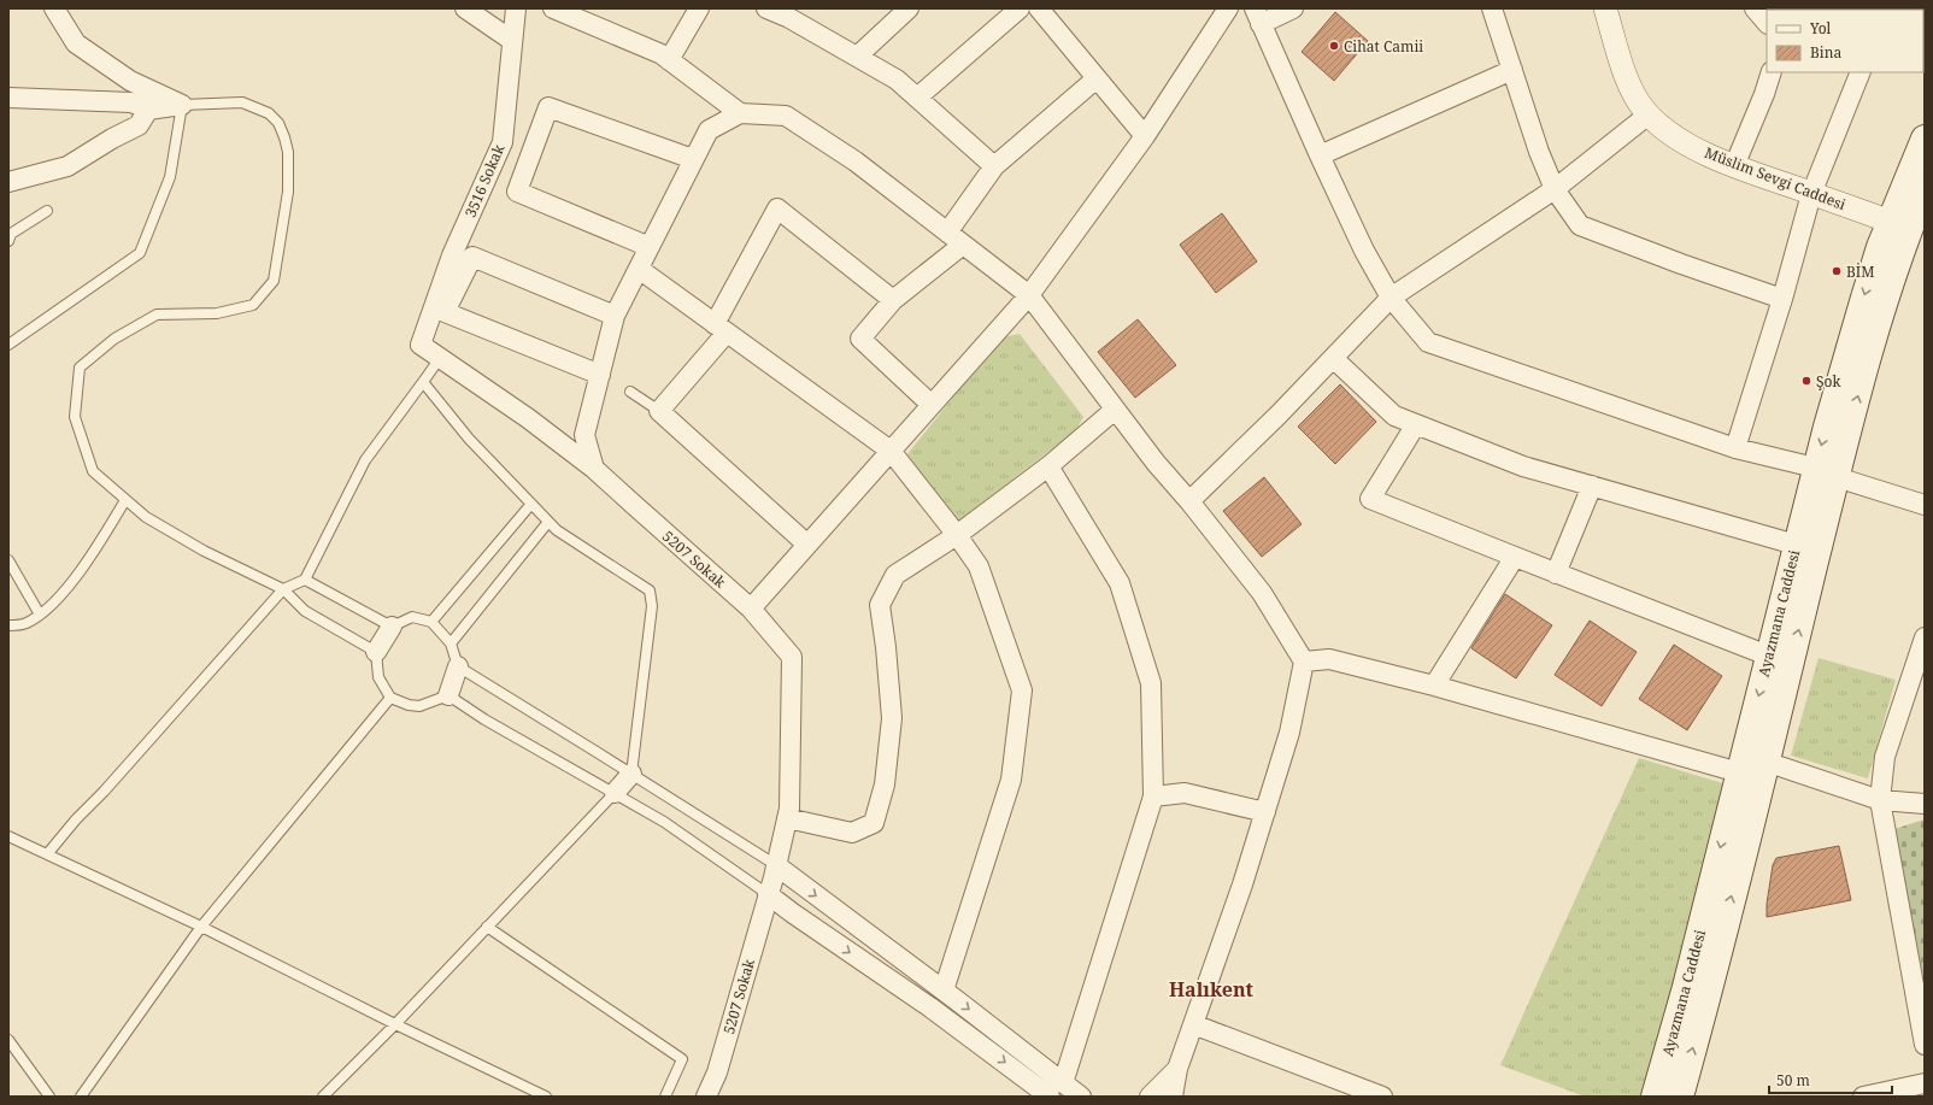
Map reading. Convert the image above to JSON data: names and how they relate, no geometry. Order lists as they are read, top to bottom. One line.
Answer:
{"streets":{"main road":["Ayazmana Caddesi"],"street":["Müslim Sevgi Caddesi","3516 Sokak","5207 Sokak"]},"crossings":[["Müslim Sevgi Caddesi","Ayazmana Caddesi"],["3516 Sokak","5207 Sokak"]],"districts":["Halıkent"],"places":["Cihat Camii","BİM","Şok"],"legend":["Yol","Bina"],"scale_bar":"50 m"}
